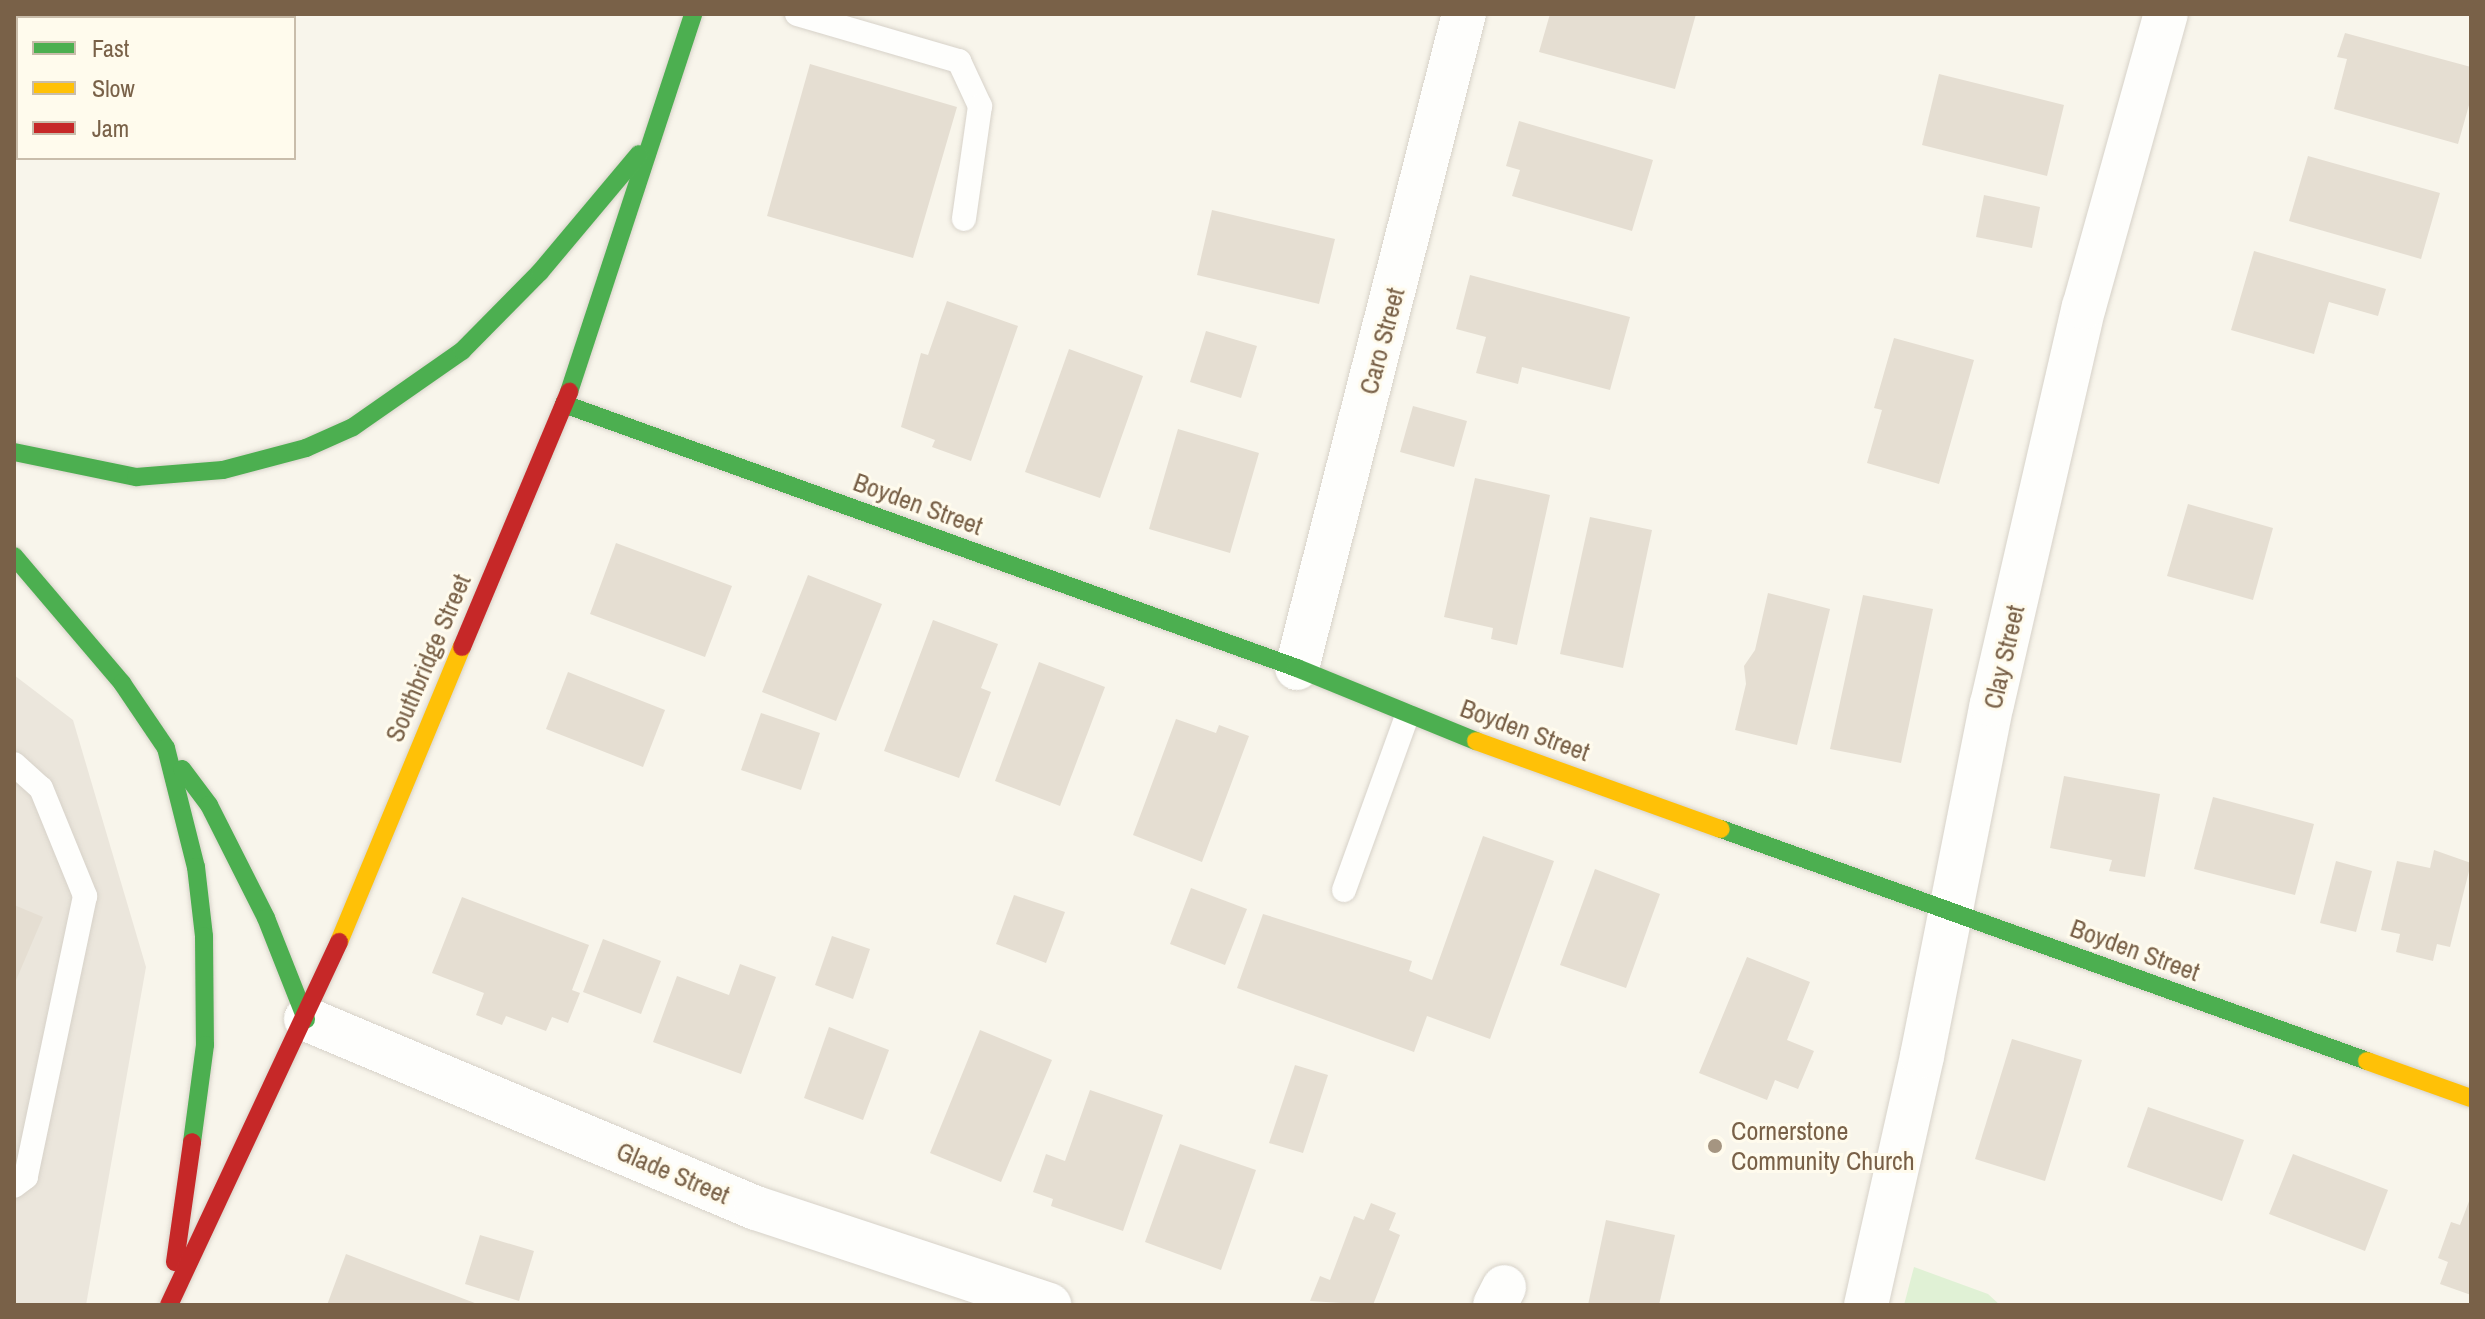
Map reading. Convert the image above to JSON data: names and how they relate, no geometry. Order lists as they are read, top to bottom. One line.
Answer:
{"streets":{"main road":["Boyden Street","Southbridge Street"],"street":["Caro Street","Clay Street","Glade Street"]},"crossings":[["Caro Street","Boyden Street"],["Boyden Street","Clay Street"],["Boyden Street","Southbridge Street"],["Southbridge Street","Glade Street"]],"places":["Cornerstone Community Church"],"legend":["Fast","Slow","Jam"]}
